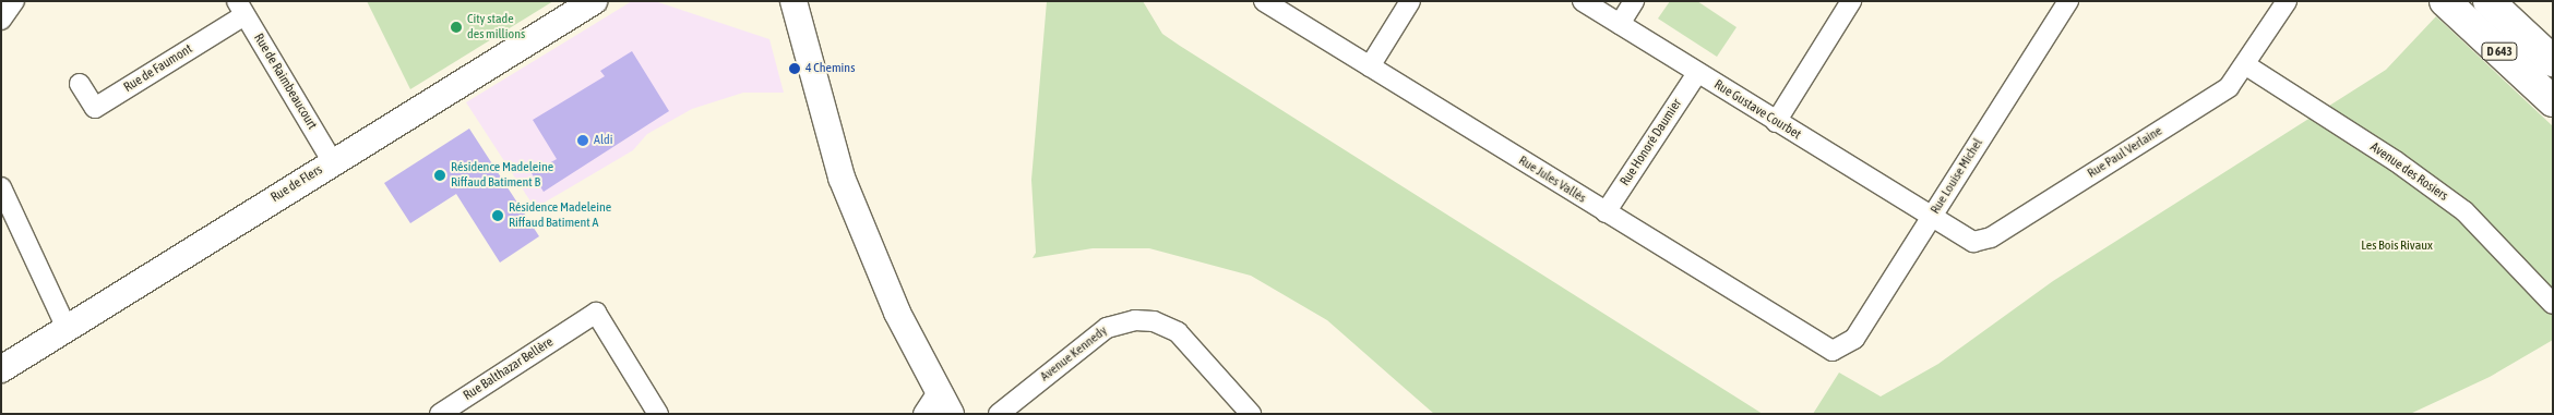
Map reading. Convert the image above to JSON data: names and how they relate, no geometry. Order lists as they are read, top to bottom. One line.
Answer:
{"streets":{"highway":["D 643"],"main road":["Rue de Flers"],"street":["Rue de Faumont","Rue de Raimbeaucourt","Rue Gustave Courbet","Rue Honoré Daumier","Rue Paul Verlaine","Avenue des Rosiers","Rue Louise Michel","Rue Jules Vallès","Avenue Kennedy","Rue Balthazar Bellère"]},"crossings":[["Rue de Faumont","Rue de Raimbeaucourt"],["Rue de Raimbeaucourt","Rue de Flers"],["Rue Gustave Courbet","Rue Honoré Daumier"],["Rue Gustave Courbet","Rue Paul Verlaine"],["Rue Gustave Courbet","Rue Louise Michel"],["Rue Honoré Daumier","Rue Jules Vallès"],["Rue Paul Verlaine","Avenue des Rosiers"],["Rue Paul Verlaine","Rue Louise Michel"],["Rue Louise Michel","Rue Jules Vallès"]],"parks":["Les Bois Rivaux"],"places":["City stade des millions","4 Chemins","Aldi","Résidence Madeleine Riffaud Batiment B","Résidence Madeleine Riffaud Batiment A"]}
